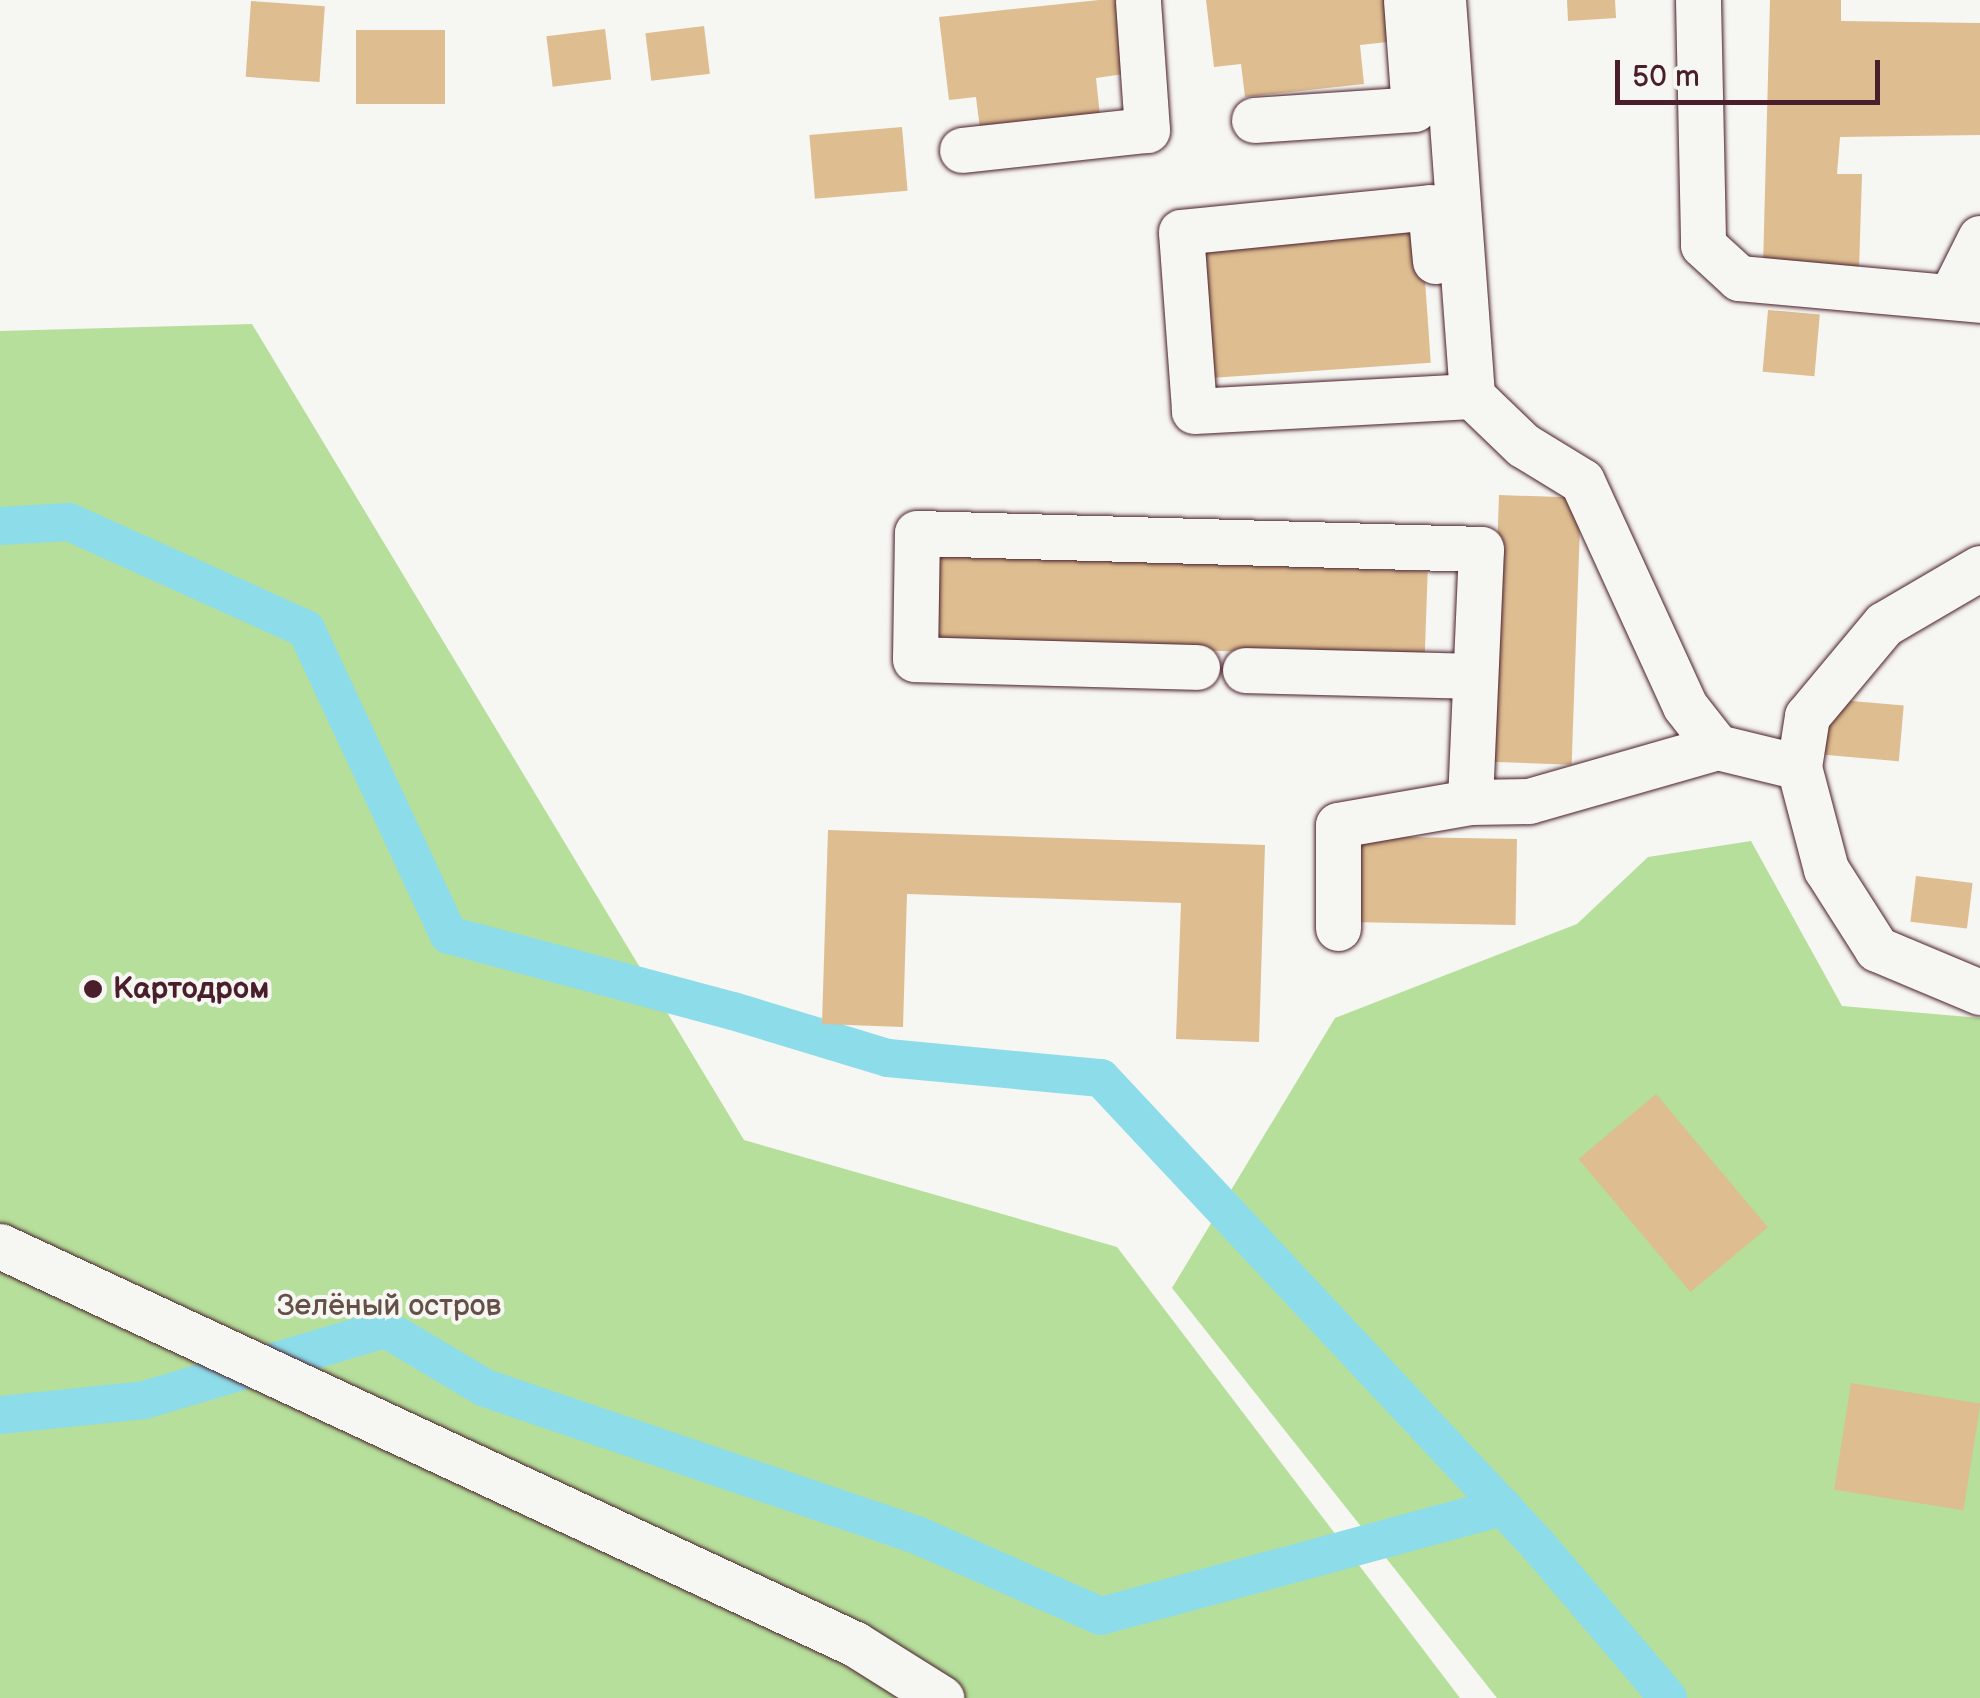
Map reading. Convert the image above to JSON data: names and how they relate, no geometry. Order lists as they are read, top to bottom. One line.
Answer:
{"parks":["Зелёный остров"],"places":["Картодром"],"scale_bar":"50 m"}
